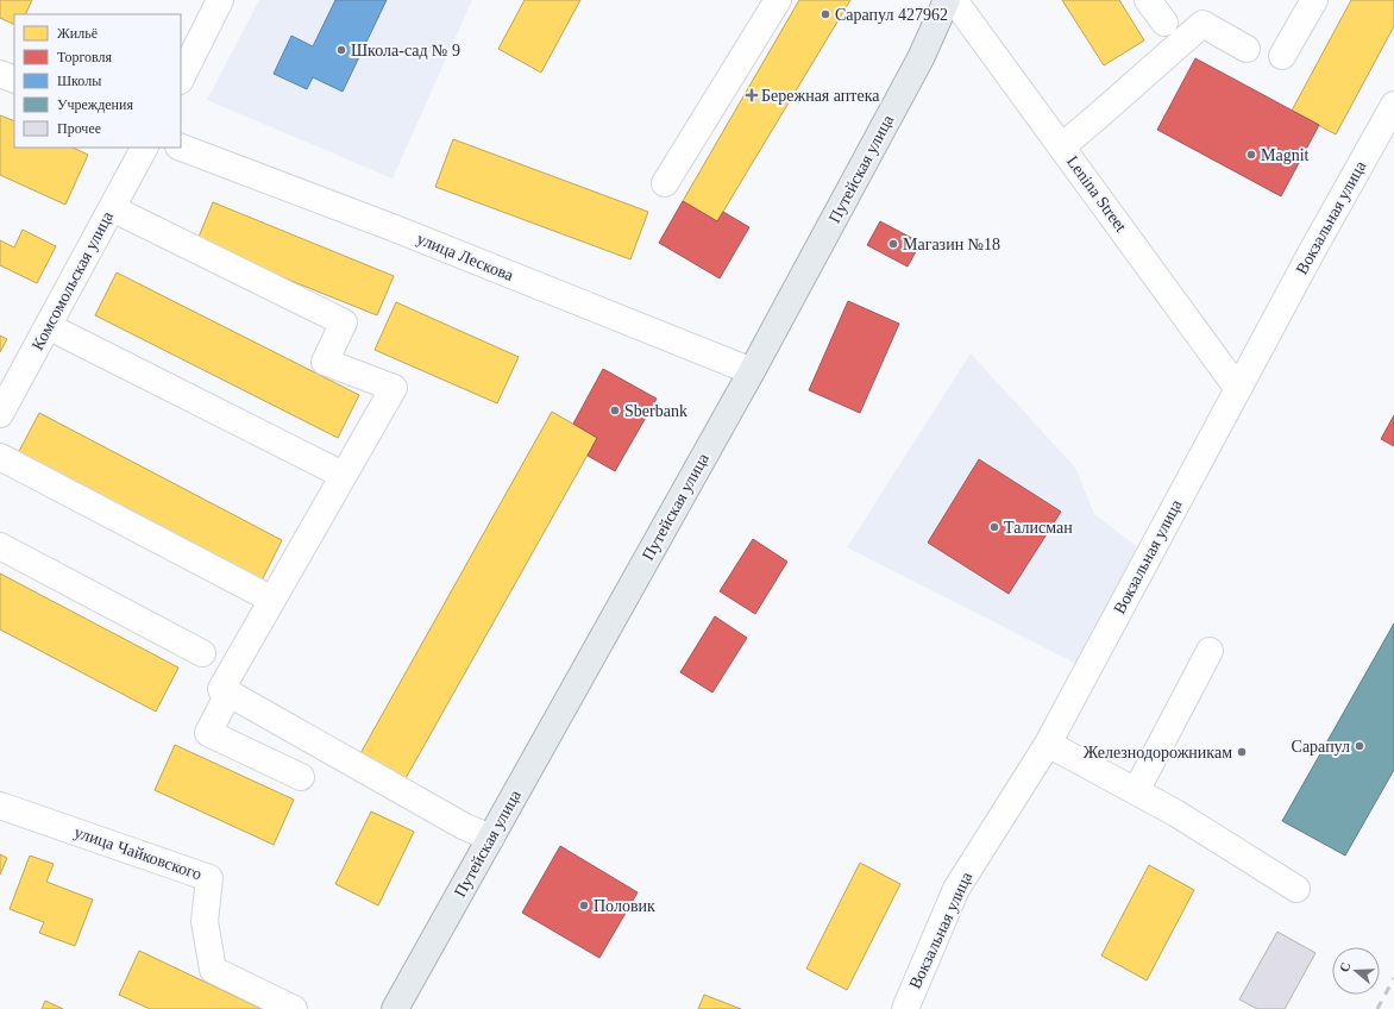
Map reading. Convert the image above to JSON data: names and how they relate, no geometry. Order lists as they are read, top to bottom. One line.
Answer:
{"streets":{"main road":["Путейская улица"],"street":["Lenina Street","Вокзальная улица","улица Лескова","Комсомольская улица","улица Чайковского"]},"crossings":[["Путейская улица","улица Лескова"],["Lenina Street","Вокзальная улица"]],"places":{"other":["Сарапул 427962","Школа-сад № 9","Magnit","Магазин №18","Sberbank","Талисман","Сарапул","Железнодорожникам","Половик"],"health":["Бережная аптека"]},"legend":["Жильё","Торговля","Школы","Учреждения","Прочее"],"north":"left"}
